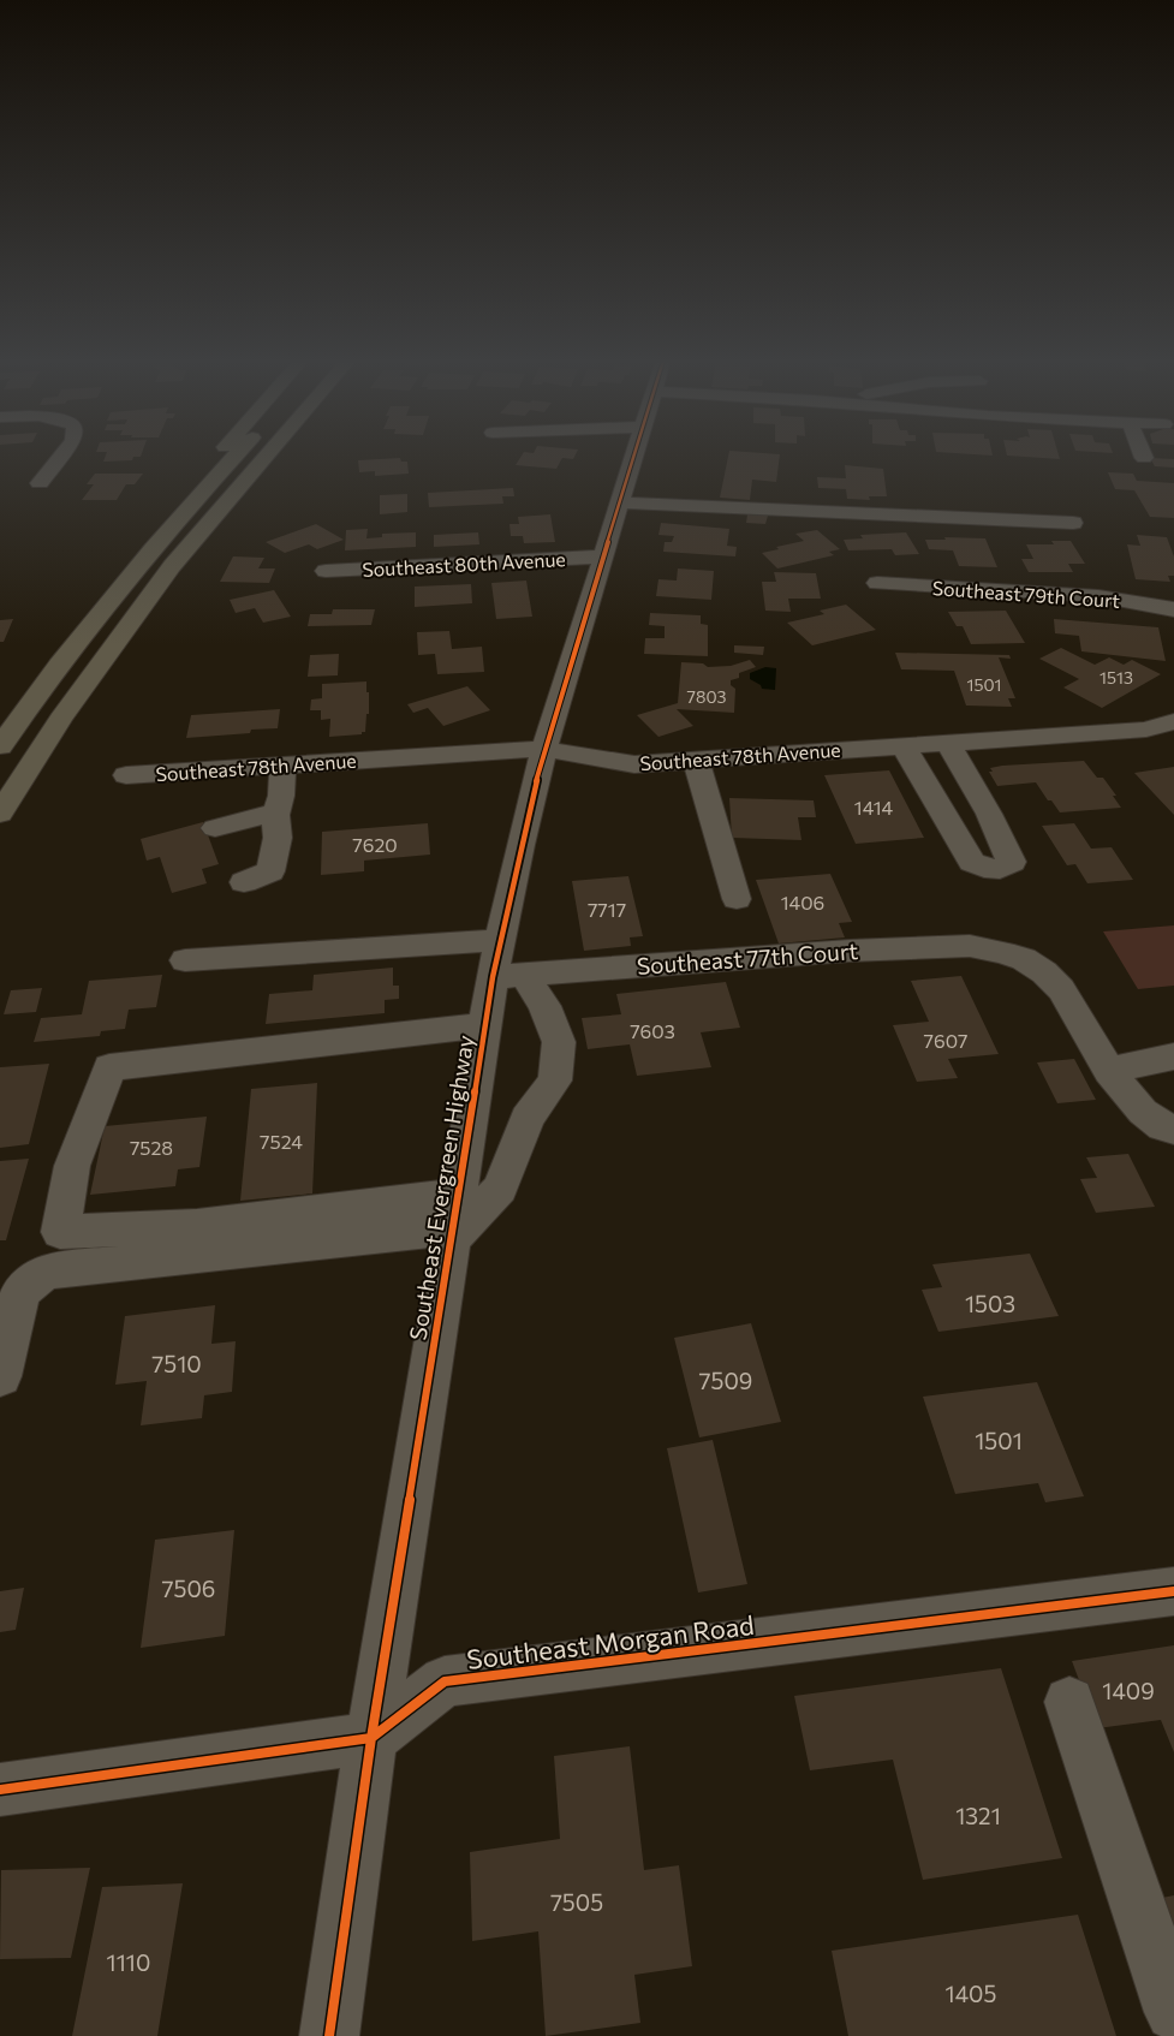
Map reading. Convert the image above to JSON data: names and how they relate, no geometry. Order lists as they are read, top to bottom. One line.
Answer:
{"streets":{"street":["Southeast 80th Avenue","Southeast 79th Court","Southeast 78th Avenue","Southeast 77th Court","Southeast Evergreen Highway","Southeast Morgan Road"]},"crossings":[["Southeast 80th Avenue","Southeast Evergreen Highway"],["Southeast 78th Avenue","Southeast Evergreen Highway"],["Southeast 77th Court","Southeast Evergreen Highway"],["Southeast Evergreen Highway","Southeast Morgan Road"]],"house_numbers":["1513","1501","7803","1414","7620","1406","7717","7603","7607","7524","7528","1503","7510","7509","1501","7506","1409","1321","7505","1110","1405"]}
